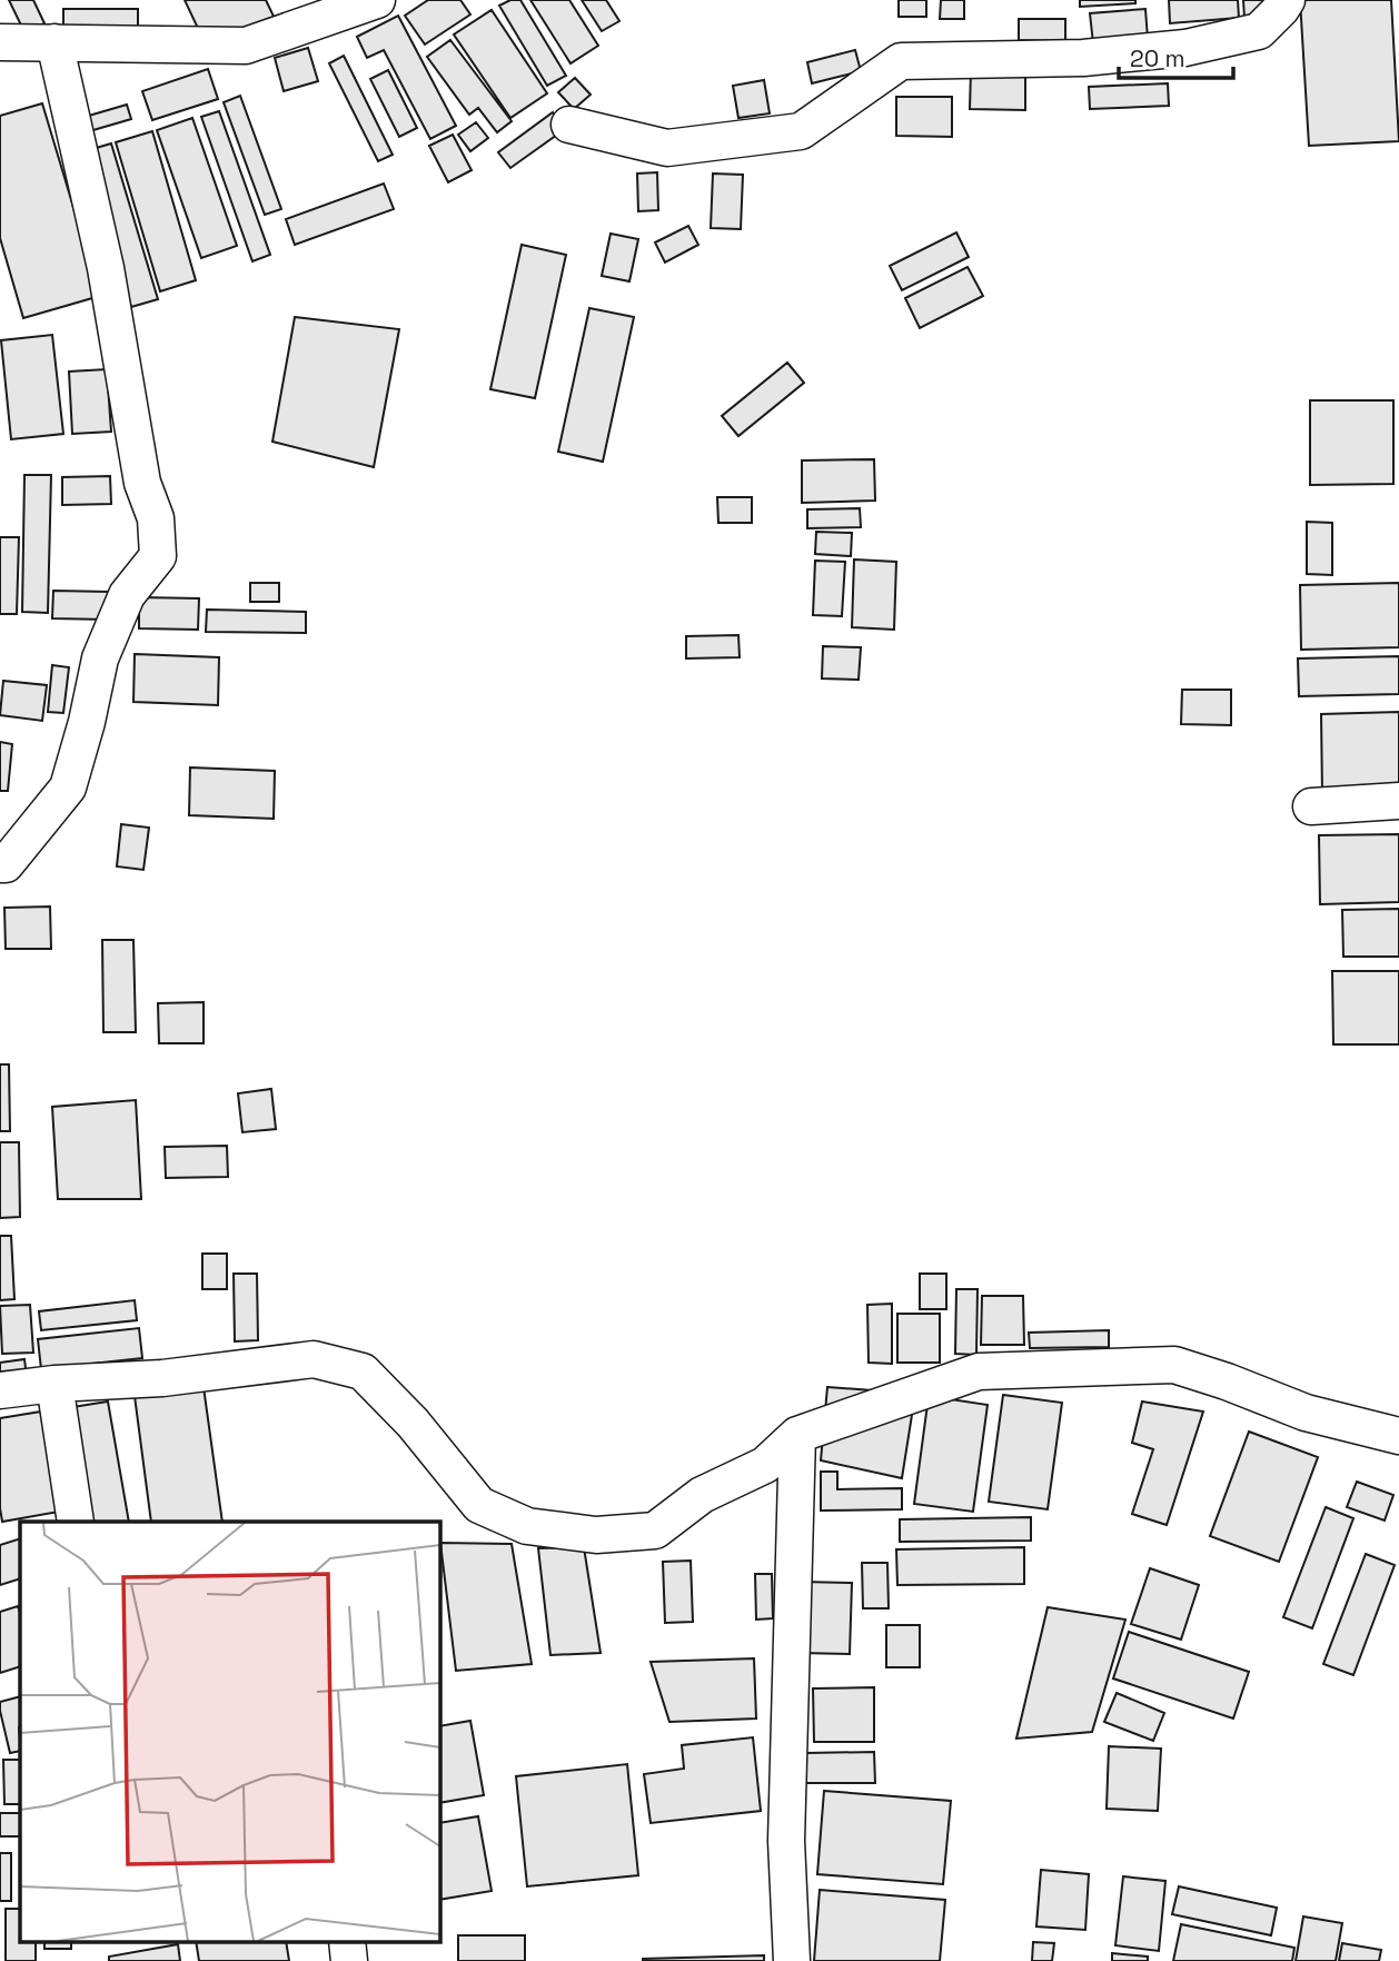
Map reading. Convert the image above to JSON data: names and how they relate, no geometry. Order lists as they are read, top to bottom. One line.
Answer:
{"scale_bar":"20 m"}
